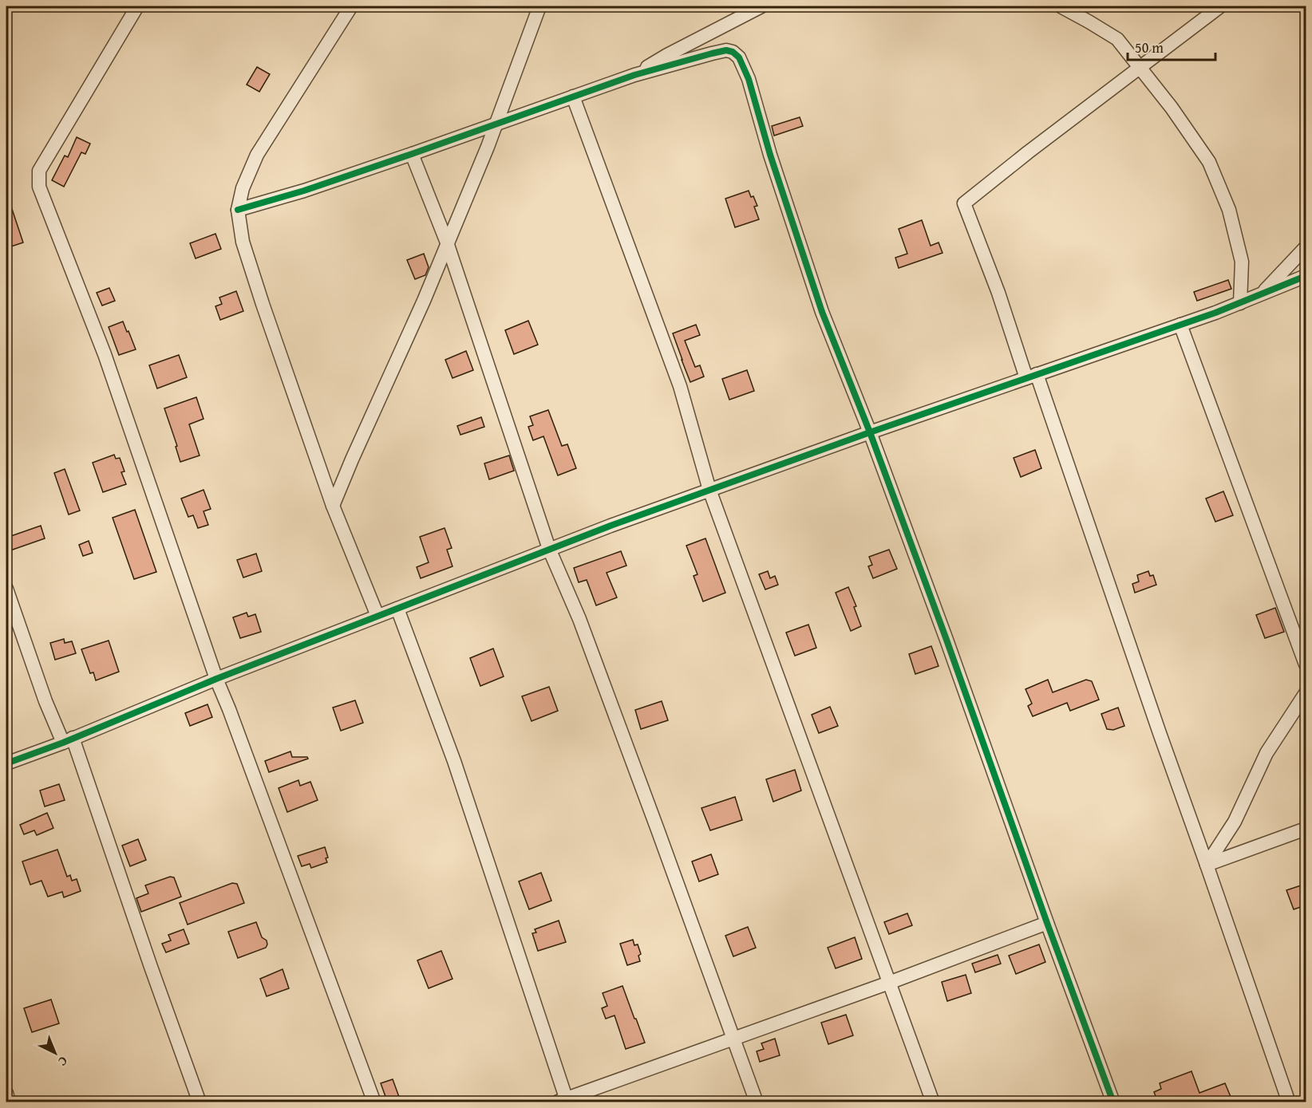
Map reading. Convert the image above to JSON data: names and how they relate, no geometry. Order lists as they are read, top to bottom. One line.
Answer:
{"scale_bar":"50 m","north":"bottom right"}
